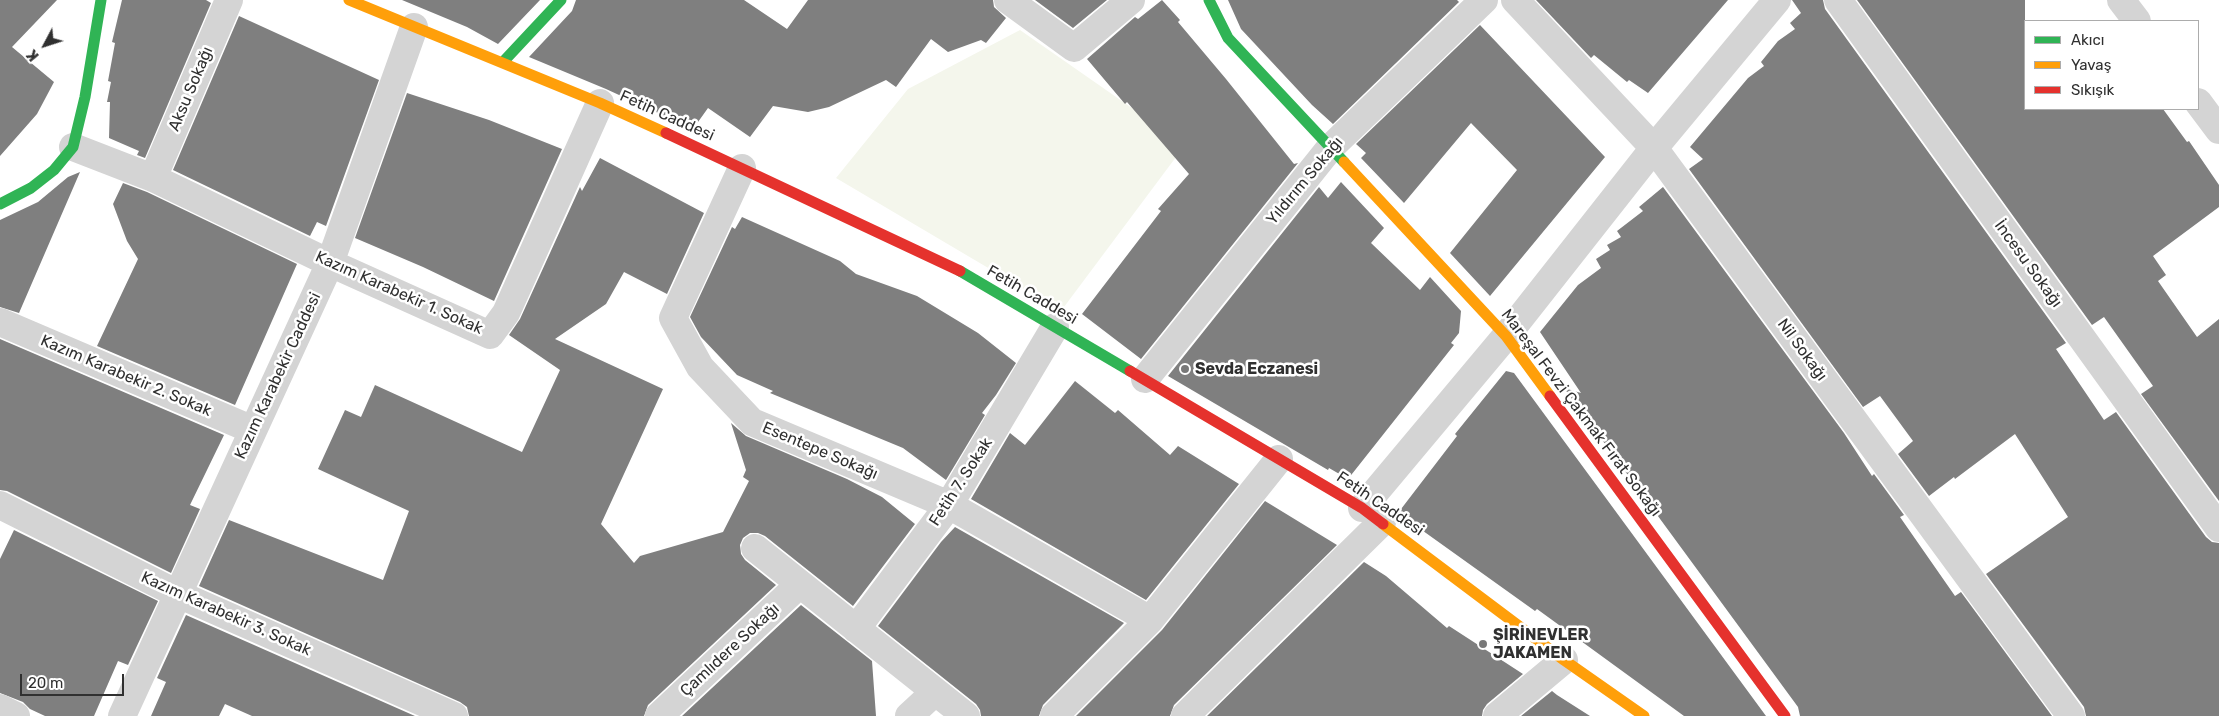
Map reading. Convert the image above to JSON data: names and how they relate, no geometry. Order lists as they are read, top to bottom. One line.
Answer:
{"streets":{"street":["Aksu Sokağı","Fetih Caddesi","Yıldırım Sokağı","İncesu Sokağı","Kazım Karabekir 1. Sokak","Nil Sokağı","Kazım Karabekir 2. Sokak","Kazım Karabekir Caddesi","Mareşal Fevzi Çakmak Fırat Sokağı","Esentepe Sokağı","Fetih 7. Sokak","Kazım Karabekir 3. Sokak","Çamlıdere Sokağı"]},"crossings":[["Aksu Sokağı","Kazım Karabekir 1. Sokak"],["Fetih Caddesi","Yıldırım Sokağı"],["Fetih Caddesi","Kazım Karabekir 1. Sokak"],["Fetih Caddesi","Kazım Karabekir Caddesi"],["Fetih Caddesi","Esentepe Sokağı"],["Fetih Caddesi","Fetih 7. Sokak"],["Yıldırım Sokağı","Mareşal Fevzi Çakmak Fırat Sokağı"],["Kazım Karabekir 1. Sokak","Kazım Karabekir Caddesi"],["Kazım Karabekir 2. Sokak","Kazım Karabekir Caddesi"],["Kazım Karabekir Caddesi","Kazım Karabekir 3. Sokak"],["Esentepe Sokağı","Fetih 7. Sokak"]],"places":["Sevda Eczanesi","ŞİRİNEVLER JAKAMEN"],"legend":["Akıcı","Yavaş","Sıkışık"],"scale_bar":"20 m","north":"bottom left"}
